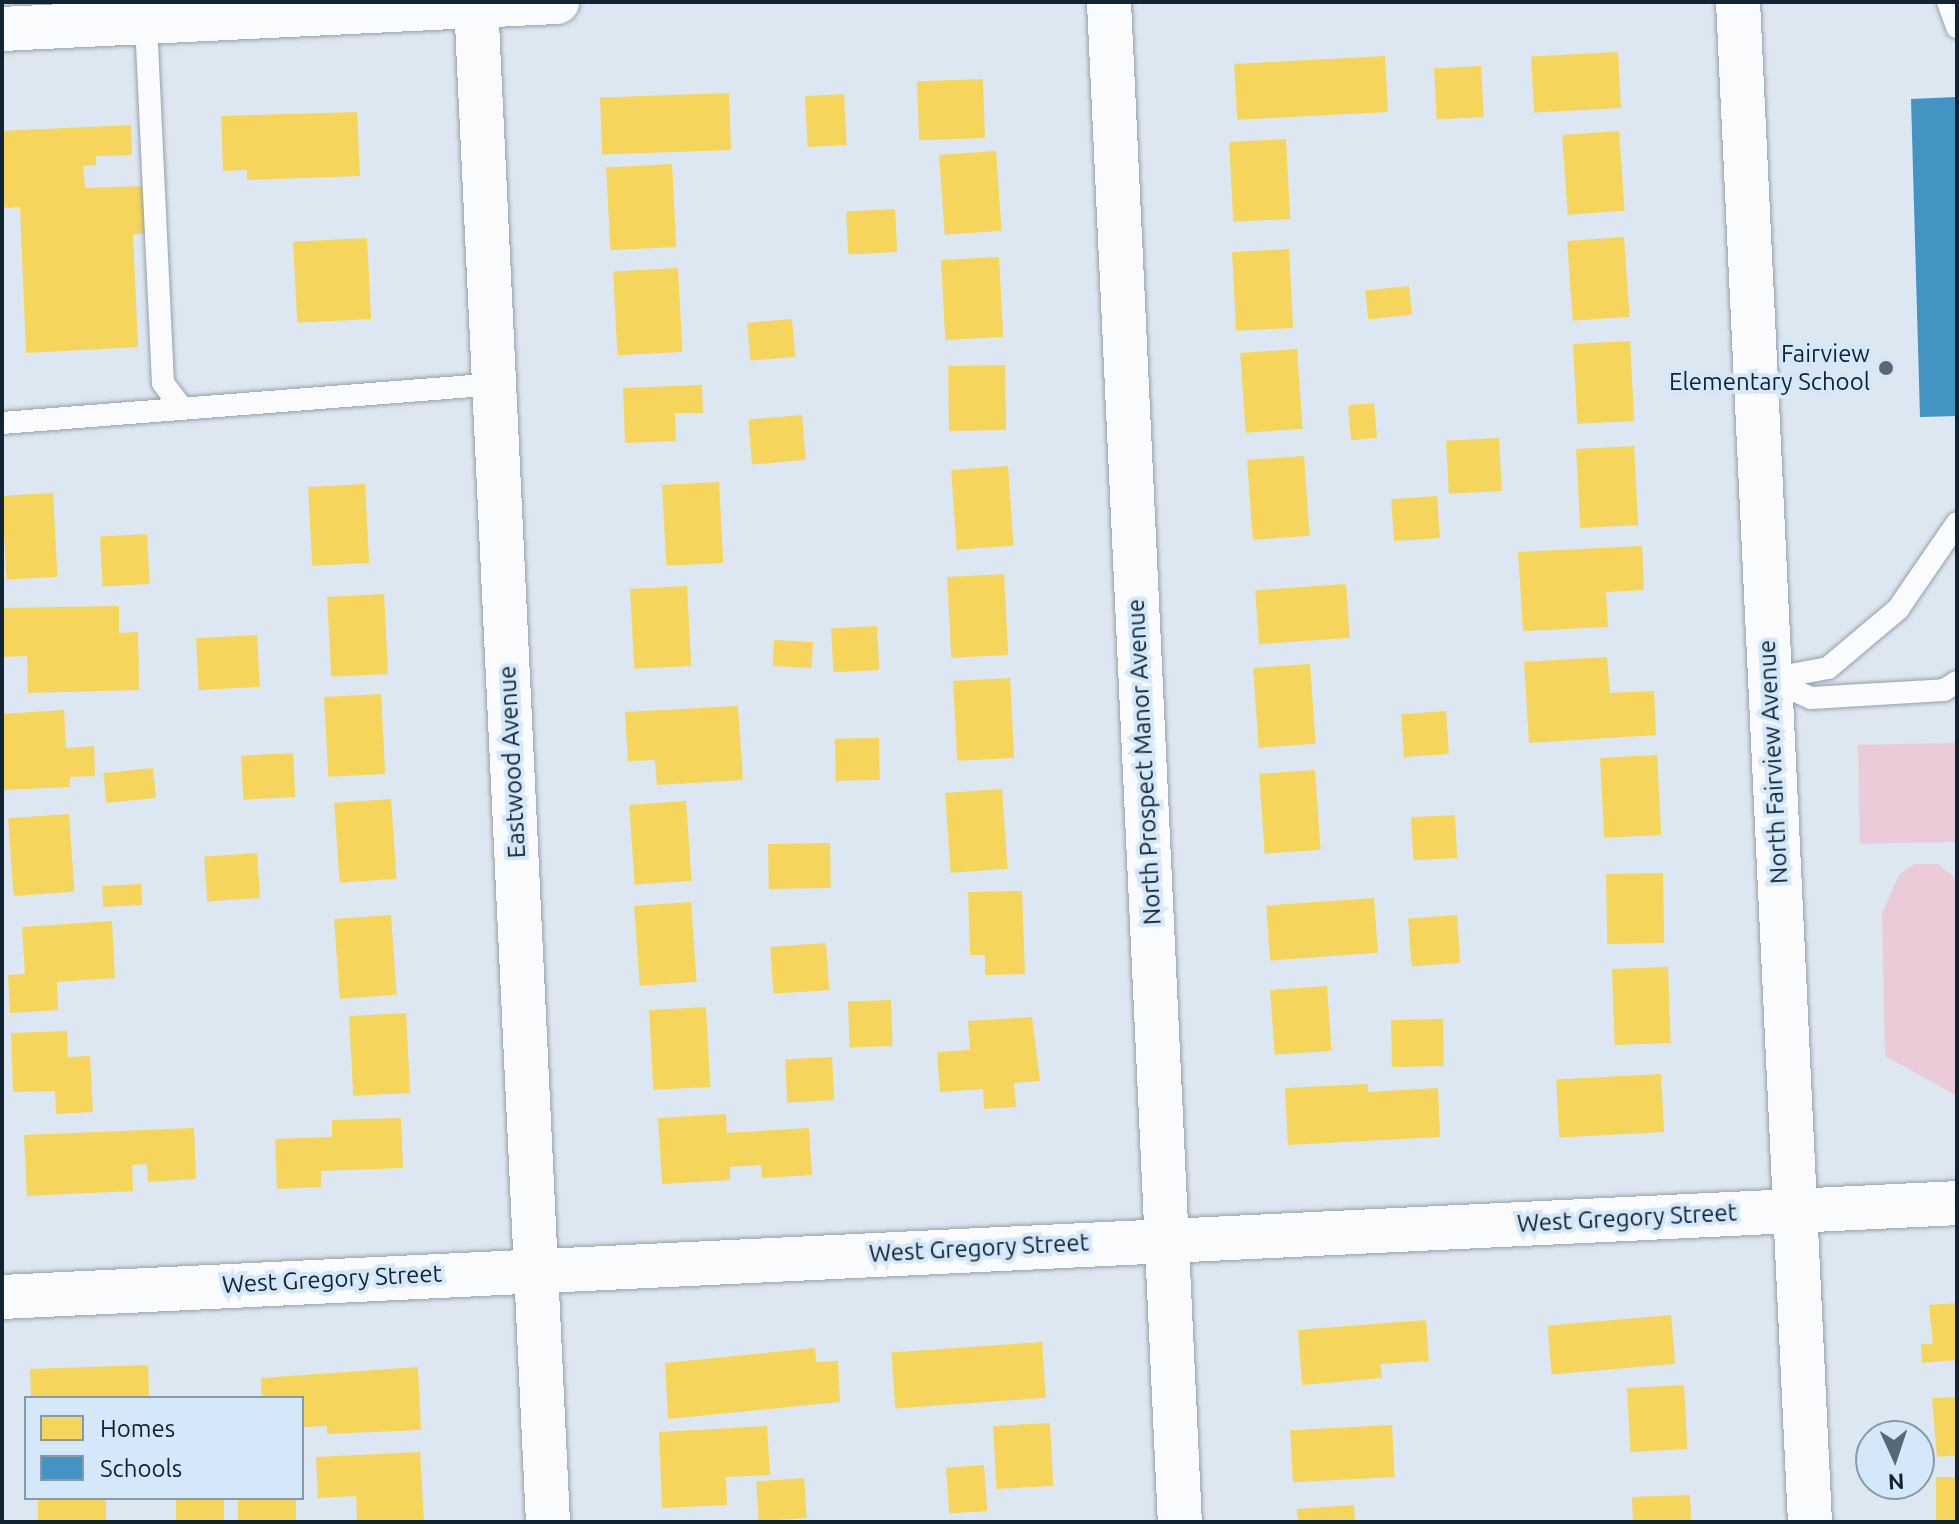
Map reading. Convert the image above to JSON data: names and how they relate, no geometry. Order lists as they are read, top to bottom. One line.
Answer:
{"streets":{"street":["Eastwood Avenue","North Prospect Manor Avenue","North Fairview Avenue","West Gregory Street"]},"crossings":[["Eastwood Avenue","West Gregory Street"],["North Prospect Manor Avenue","West Gregory Street"],["North Fairview Avenue","West Gregory Street"]],"places":["Fairview Elementary School"],"legend":["Homes","Schools"],"north":"bottom"}
